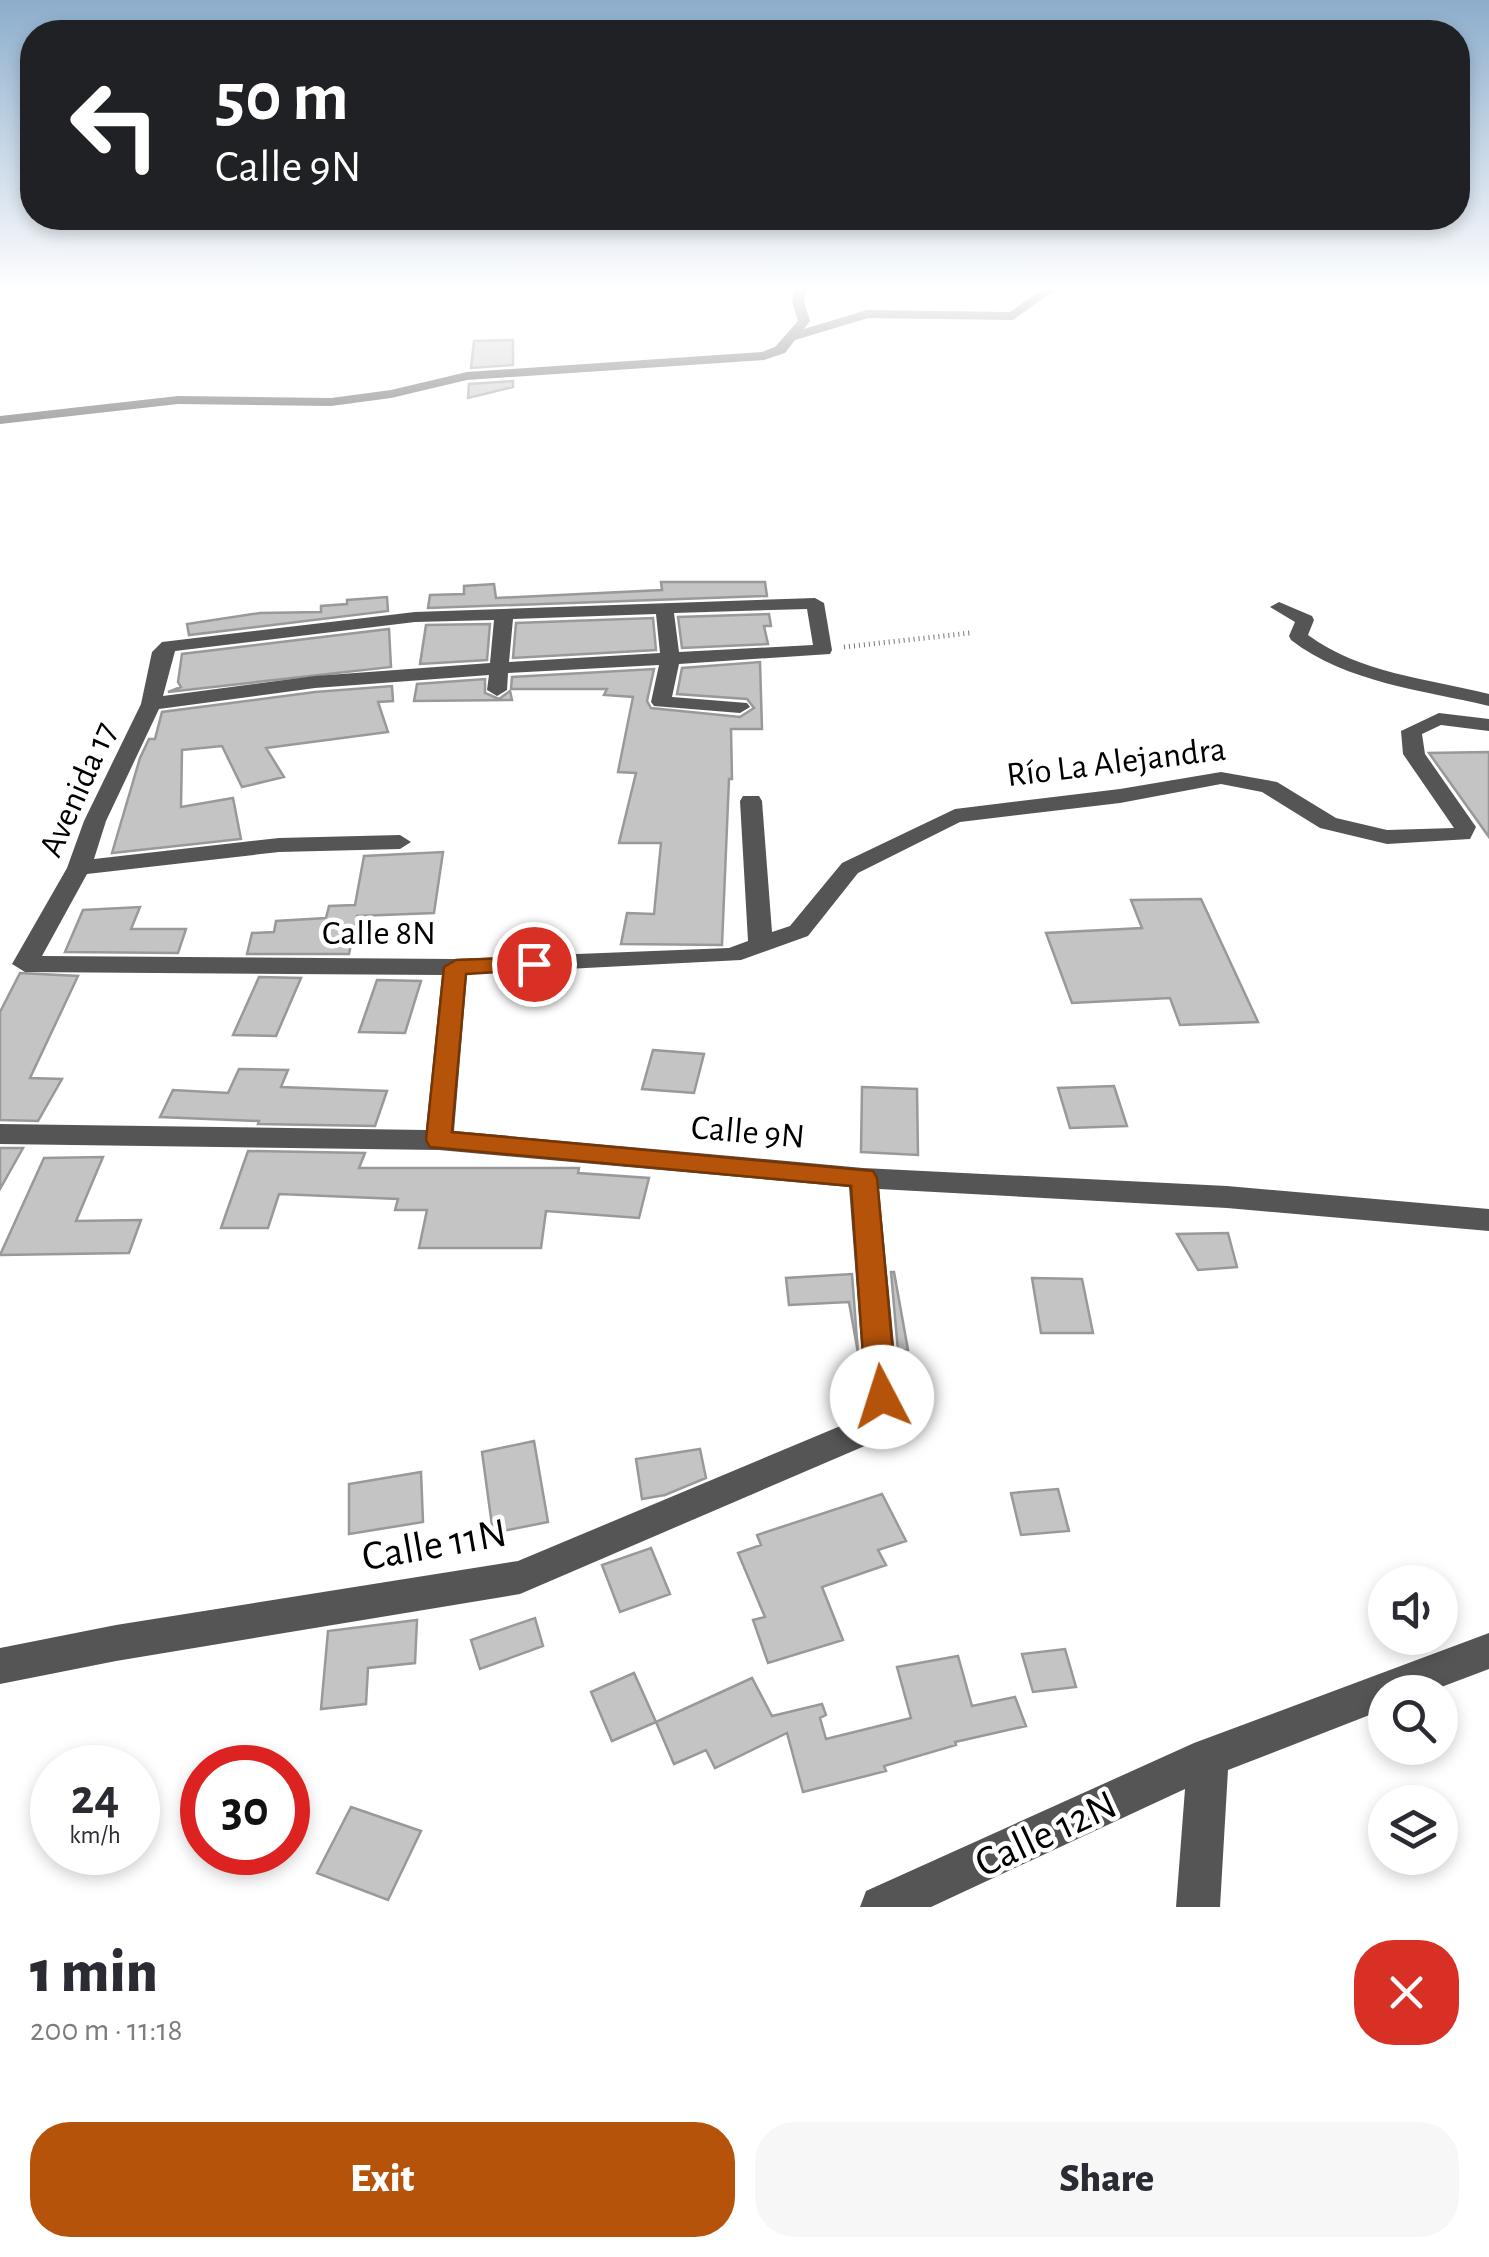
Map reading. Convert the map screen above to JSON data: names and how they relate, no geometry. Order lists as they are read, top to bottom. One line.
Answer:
{"streets":{"street":["Río La Alejandra","Avenida 17","Calle 8N","Calle 9N","Calle 11N","Calle 12N"]},"crossings":[["Río La Alejandra","Calle 8N"],["Avenida 17","Calle 8N"],["Calle 9N","Calle 11N"]],"page":{"turn":["50 m","Calle 9N"],"speed":"24 km/h","limit":"30","heading":["1 min","200 m · 11:18"],"buttons":["Exit","Share"]}}
